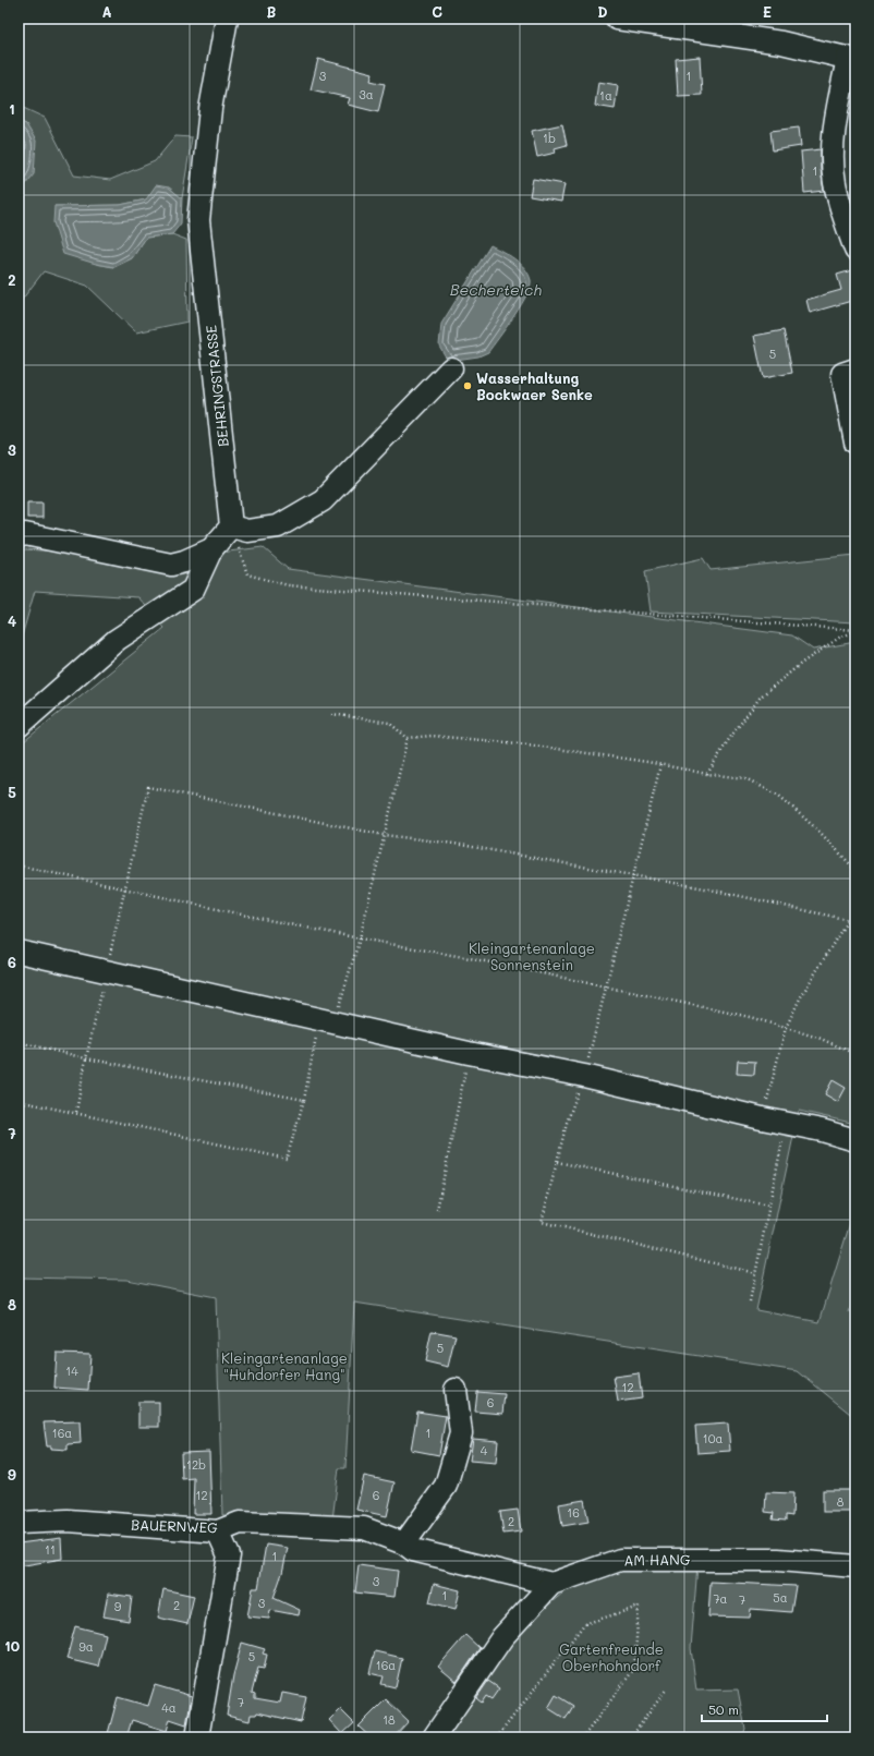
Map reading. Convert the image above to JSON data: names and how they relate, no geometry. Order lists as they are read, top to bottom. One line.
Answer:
{"streets":{"street":["BEHRINGSTRASSE","BAUERNWEG","AM HANG"]},"crossings":[["BAUERNWEG","AM HANG"]],"water":["Becherteich"],"parks":["Kleingartenanlage Sonnenstein","Kleingartenanlage \"Huhdorfer Hang\"","Gartenfreunde Oberhohndorf"],"places":["Wasserhaltung Bockwaer Senke"],"house_numbers":["3","1","3a","1a","1b","1","5","5","14","12","6","16a","1","10a","4","12b","12","6","8","16","2","11","1","3","1","5a","7a","7","3","2","9","9a","5","16a","7","4a","18"],"scale_bar":"50 m","grid":{"columns":["A","B","C","D","E"],"rows":["1","2","3","4","5","6","7","8","9","10"]}}
